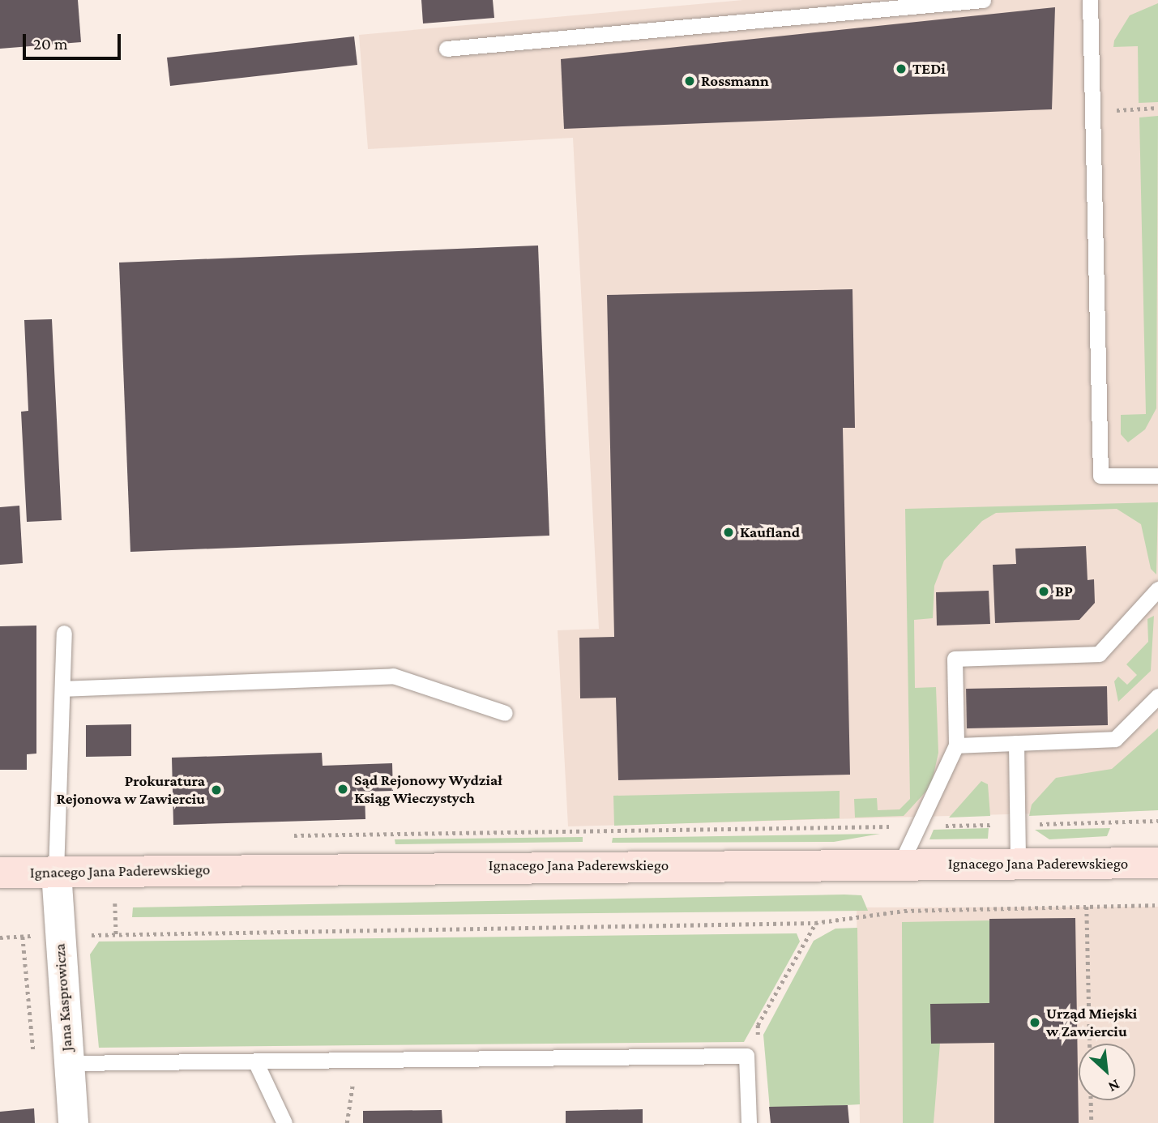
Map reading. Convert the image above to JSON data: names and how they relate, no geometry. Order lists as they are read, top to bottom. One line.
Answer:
{"streets":{"main road":["Ignacego Jana Paderewskiego"],"street":["Jana Kasprowicza"]},"crossings":[["Ignacego Jana Paderewskiego","Jana Kasprowicza"]],"places":["TEDi","Rossmann","Kaufland","BP","Sąd Rejonowy Wydział Ksiąg Wieczystych","Prokuratura Rejonowa w Zawierciu","Urząd Miejski w Zawierciu"],"scale_bar":"20 m","north":"bottom right"}
